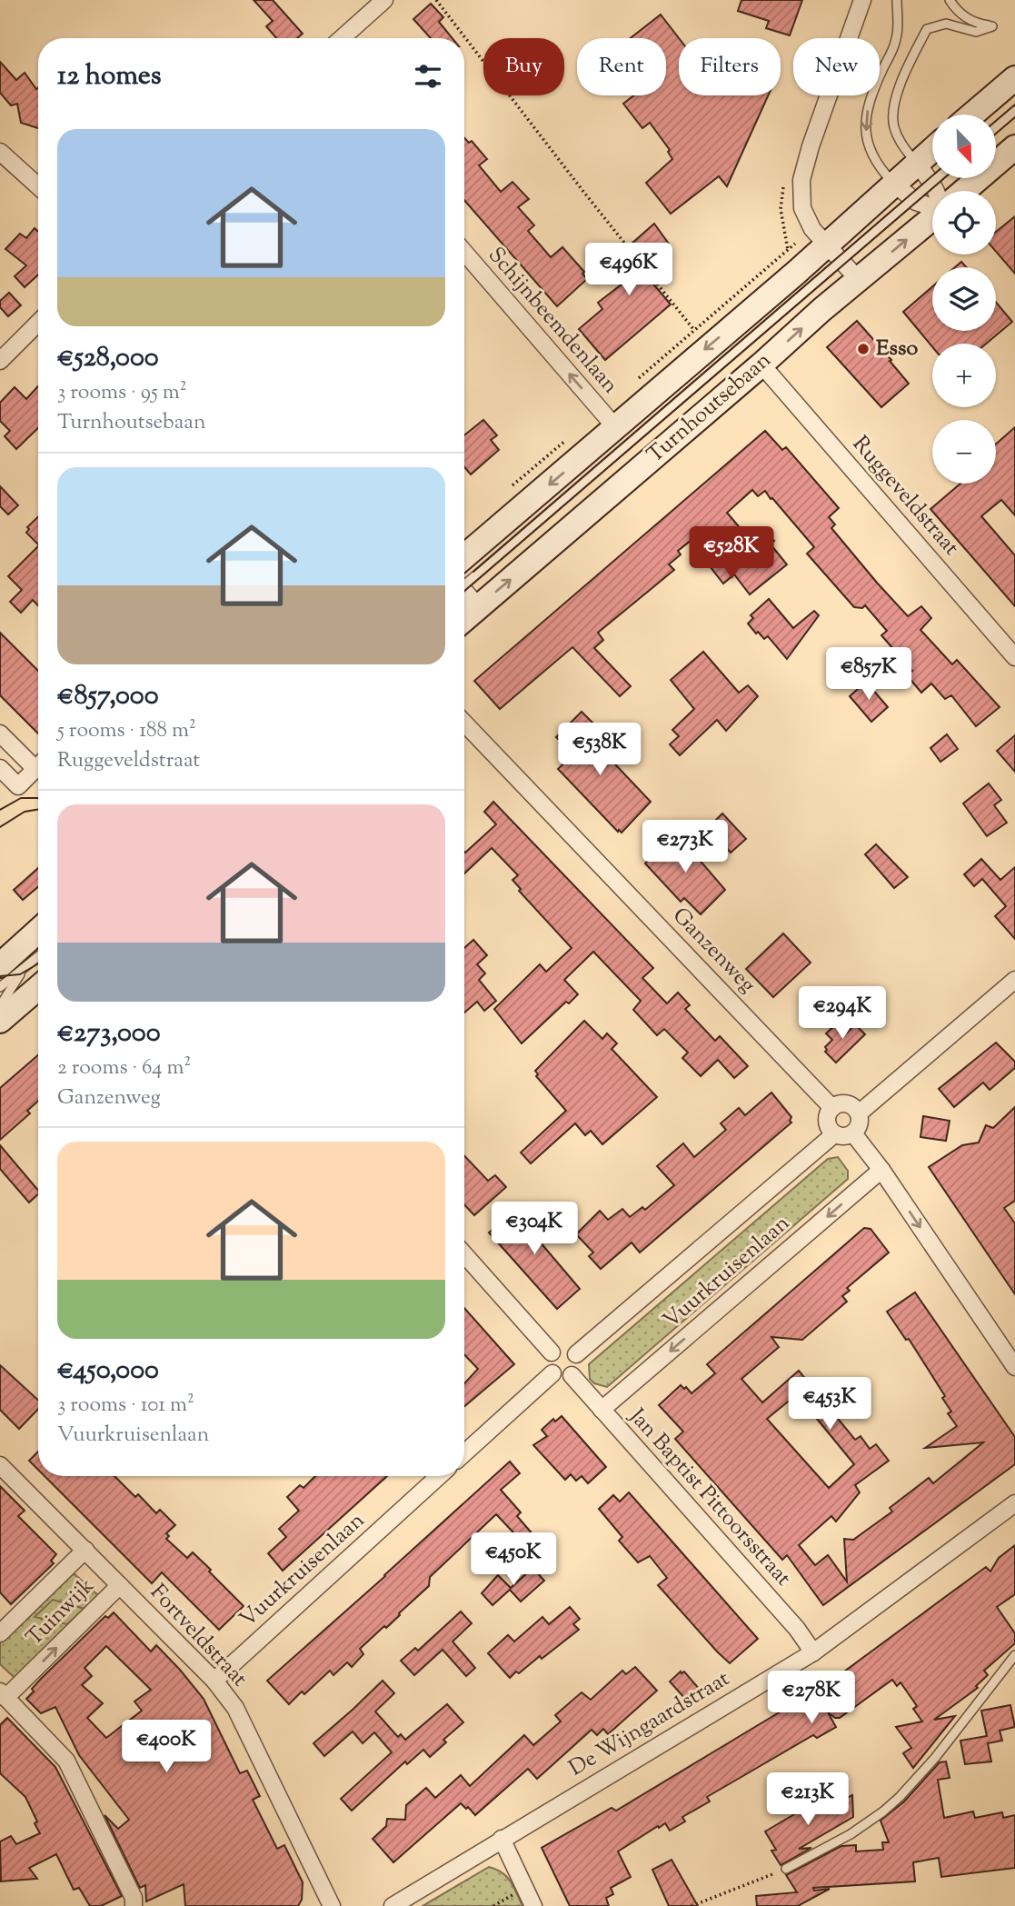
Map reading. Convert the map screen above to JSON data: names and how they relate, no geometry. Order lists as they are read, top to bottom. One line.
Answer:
{"streets":{"main road":["Turnhoutsebaan"],"street":["Schijnbeemdenlaan","Ruggeveldstraat","Ganzenweg","Vuurkruisenlaan","Jan Baptist Pittoorsstraat","Tuinwijk","Fortveldstraat","De Wijngaardstraat"]},"crossings":[["Schijnbeemdenlaan","Turnhoutsebaan"],["Turnhoutsebaan","Ruggeveldstraat"],["Ganzenweg","Vuurkruisenlaan"],["Vuurkruisenlaan","Jan Baptist Pittoorsstraat"],["Vuurkruisenlaan","Fortveldstraat"],["Jan Baptist Pittoorsstraat","De Wijngaardstraat"],["Tuinwijk","Fortveldstraat"]],"one_way":["Schijnbeemdenlaan"],"places":["Esso"],"north":"bottom right","page":{"chip":["Buy","Rent","Filters","New"],"heading":"12 homes","map_buttons":["+","−"],"list":[{"name":"€528,000","note":"3 rooms · 95 m² · Turnhoutsebaan"},{"name":"€857,000","note":"5 rooms · 188 m² · Ruggeveldstraat"},{"name":"€273,000","note":"2 rooms · 64 m² · Ganzenweg"},{"name":"€450,000","note":"3 rooms · 101 m² · Vuurkruisenlaan"}],"price":["€496K","€528K","€857K","€538K","€273K","€294K","€304K","€453K","€450K","€278K","€400K","€213K"]}}
